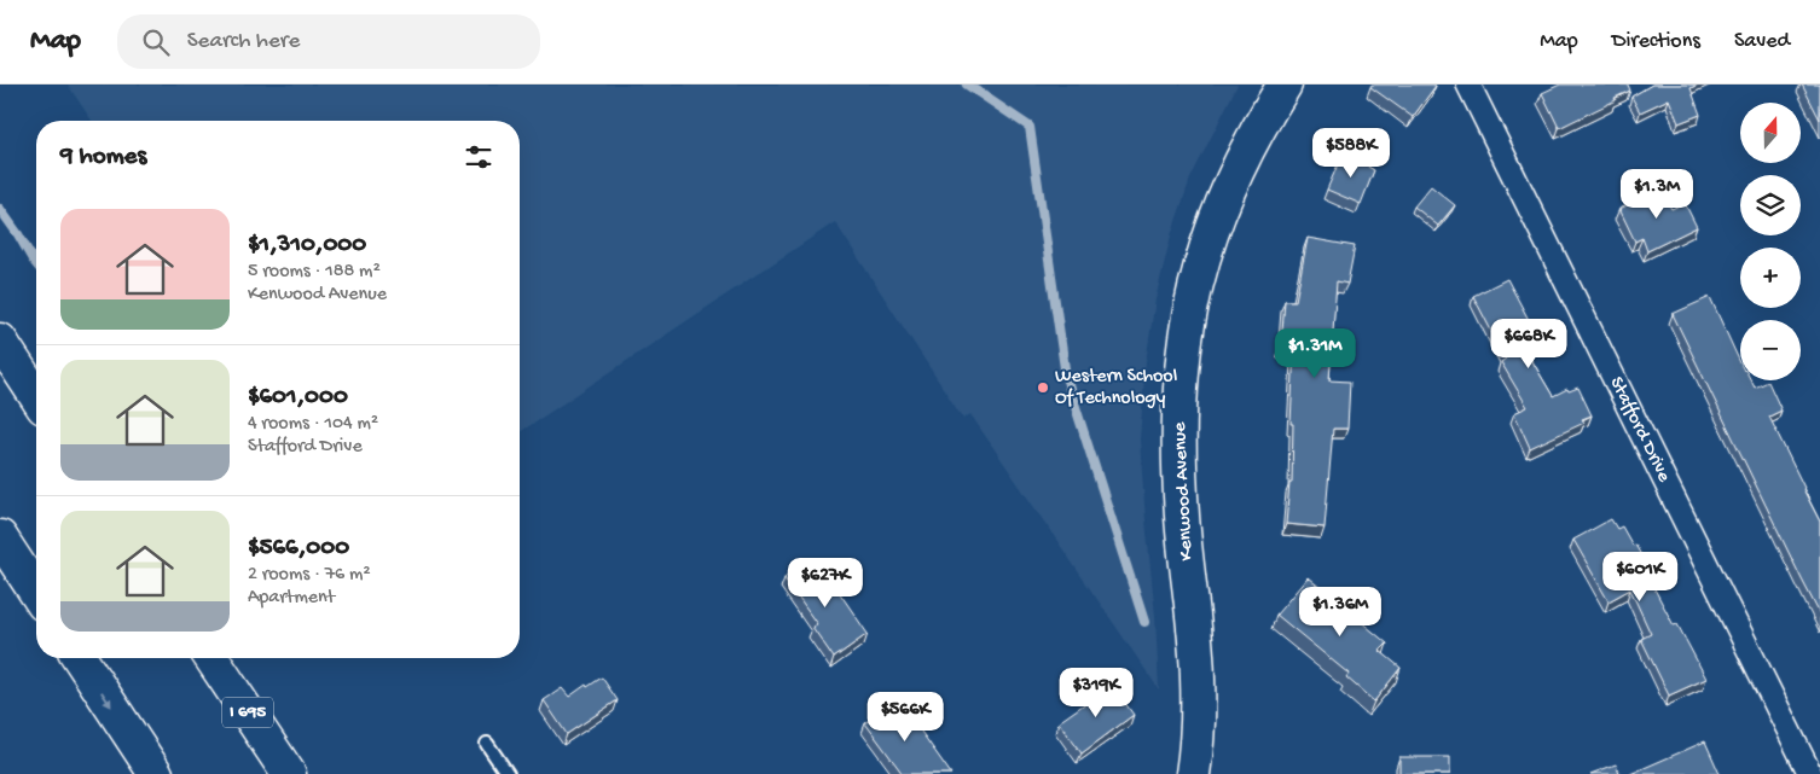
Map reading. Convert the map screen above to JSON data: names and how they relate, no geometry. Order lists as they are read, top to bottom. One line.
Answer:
{"streets":{"main road":["Kenwood Avenue","I 695"],"street":["Stafford Drive"]},"places":["Western School Of Technology"],"north":"top","page":{"header":"Map","search":"Search here","nav":["Map","Directions","Saved"],"map_buttons":["+","−"],"heading":"9 homes","price":["$588K","$1.3M","$668K","$1.31M","$601K","$627K","$1.36M","$319K","$566K"],"list":[{"name":"$1,310,000","note":"5 rooms · 188 m² · Kenwood Avenue"},{"name":"$601,000","note":"4 rooms · 104 m² · Stafford Drive"},{"name":"$566,000","note":"2 rooms · 76 m² · Apartment"}]}}
